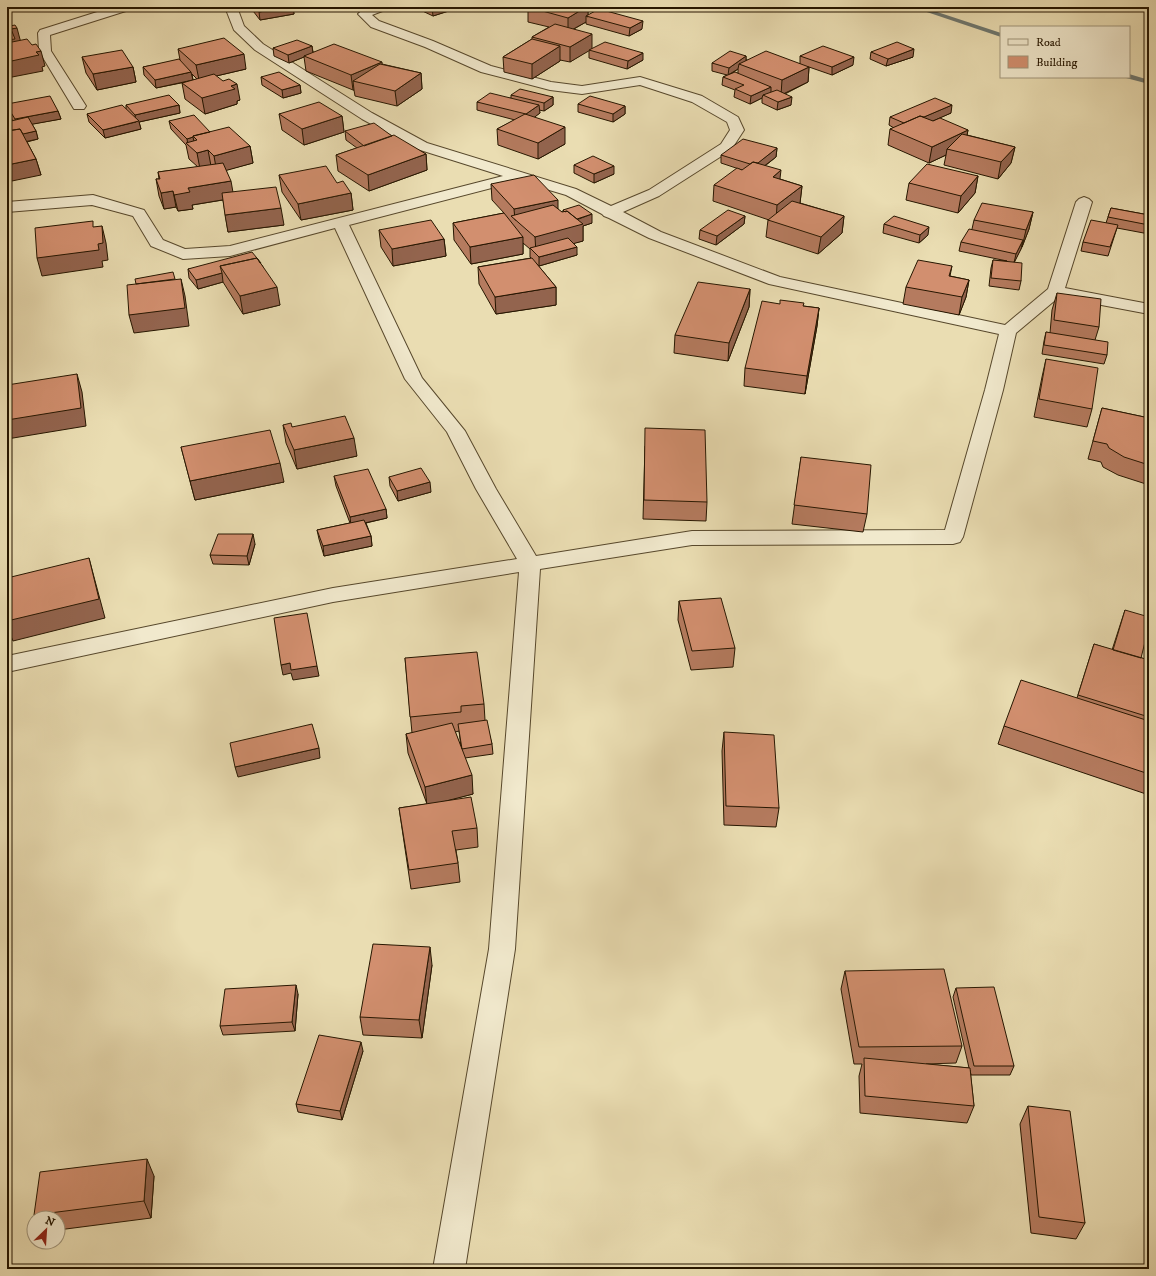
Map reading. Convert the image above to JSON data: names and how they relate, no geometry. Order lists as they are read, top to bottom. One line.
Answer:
{"legend":["Road","Building"],"north":"top right"}
